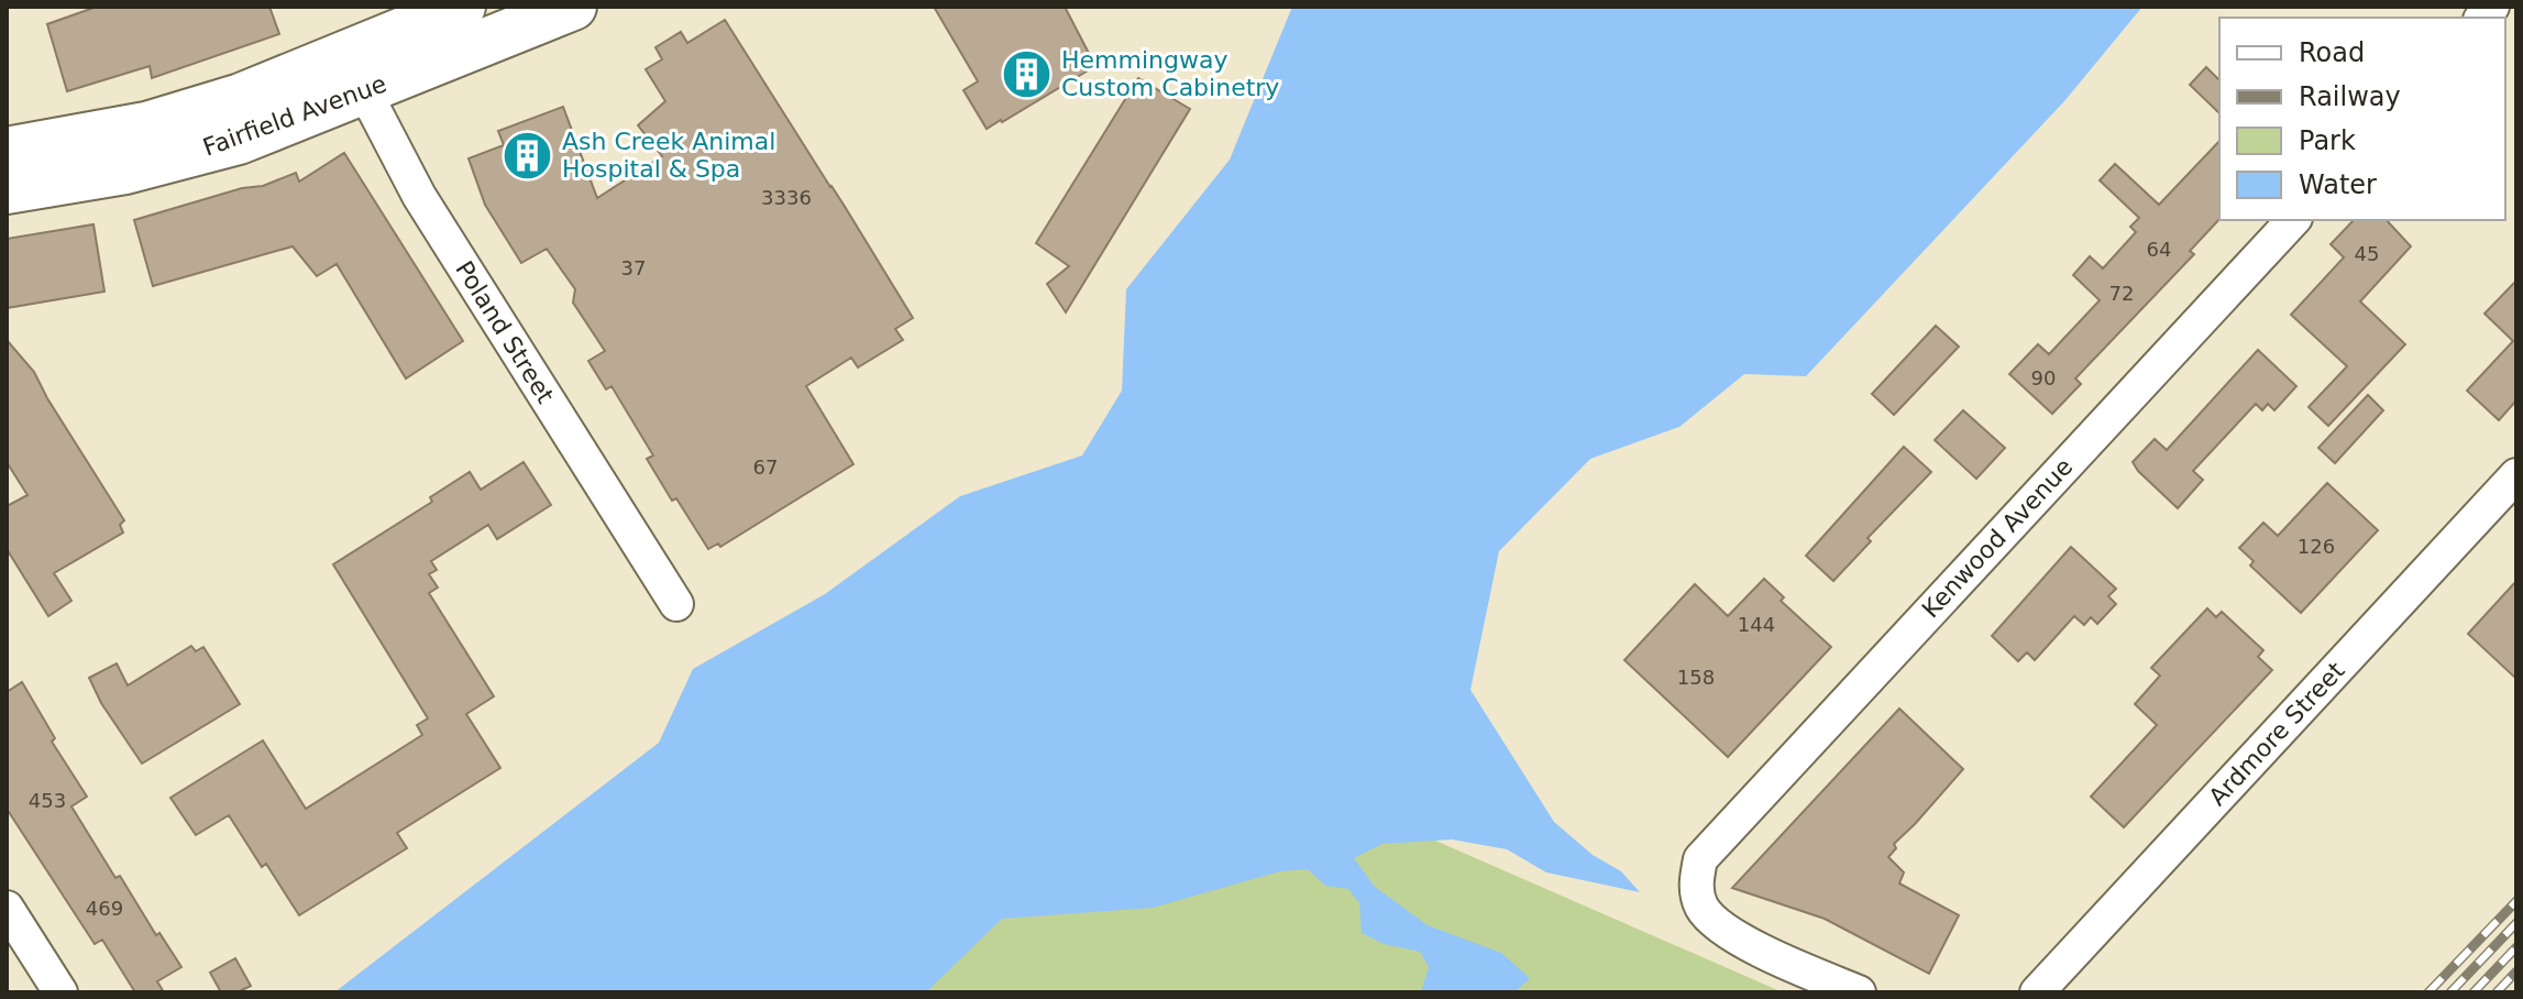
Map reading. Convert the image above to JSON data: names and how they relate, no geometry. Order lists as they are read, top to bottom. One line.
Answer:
{"streets":{"main road":["Fairfield Avenue"],"street":["Poland Street","Kenwood Avenue","Ardmore Street"]},"crossings":[["Fairfield Avenue","Poland Street"]],"places":{"building":["Hemmingway Custom Cabinetry","Ash Creek Animal Hospital & Spa"]},"house_numbers":["3336","64","45","37","72","90","67","126","144","158","453","469"],"legend":["Road","Railway","Park","Water"]}
